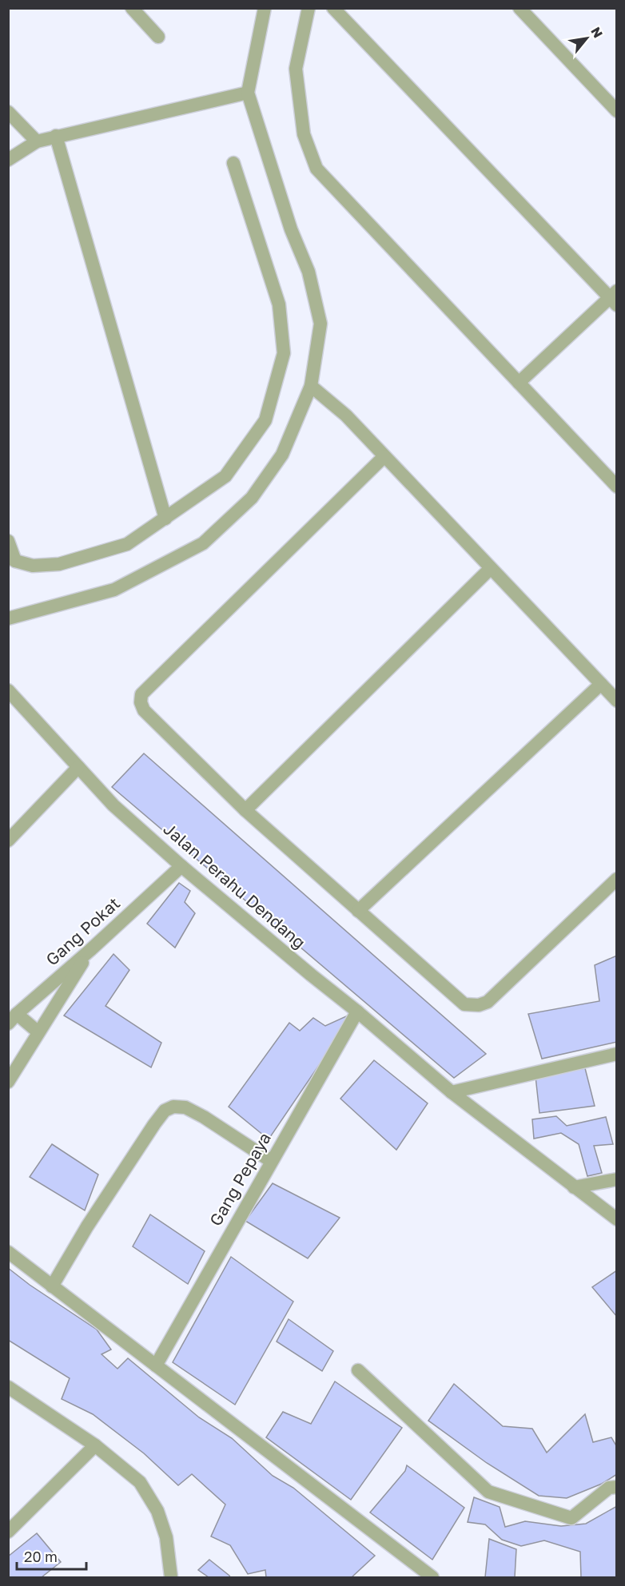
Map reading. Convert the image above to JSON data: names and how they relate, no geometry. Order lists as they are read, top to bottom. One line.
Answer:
{"streets":{"street":["Jalan Perahu Dendang","Gang Pokat","Gang Pepaya"]},"crossings":[["Jalan Perahu Dendang","Gang Pokat"],["Jalan Perahu Dendang","Gang Pepaya"]],"scale_bar":"20 m","north":"top right"}
